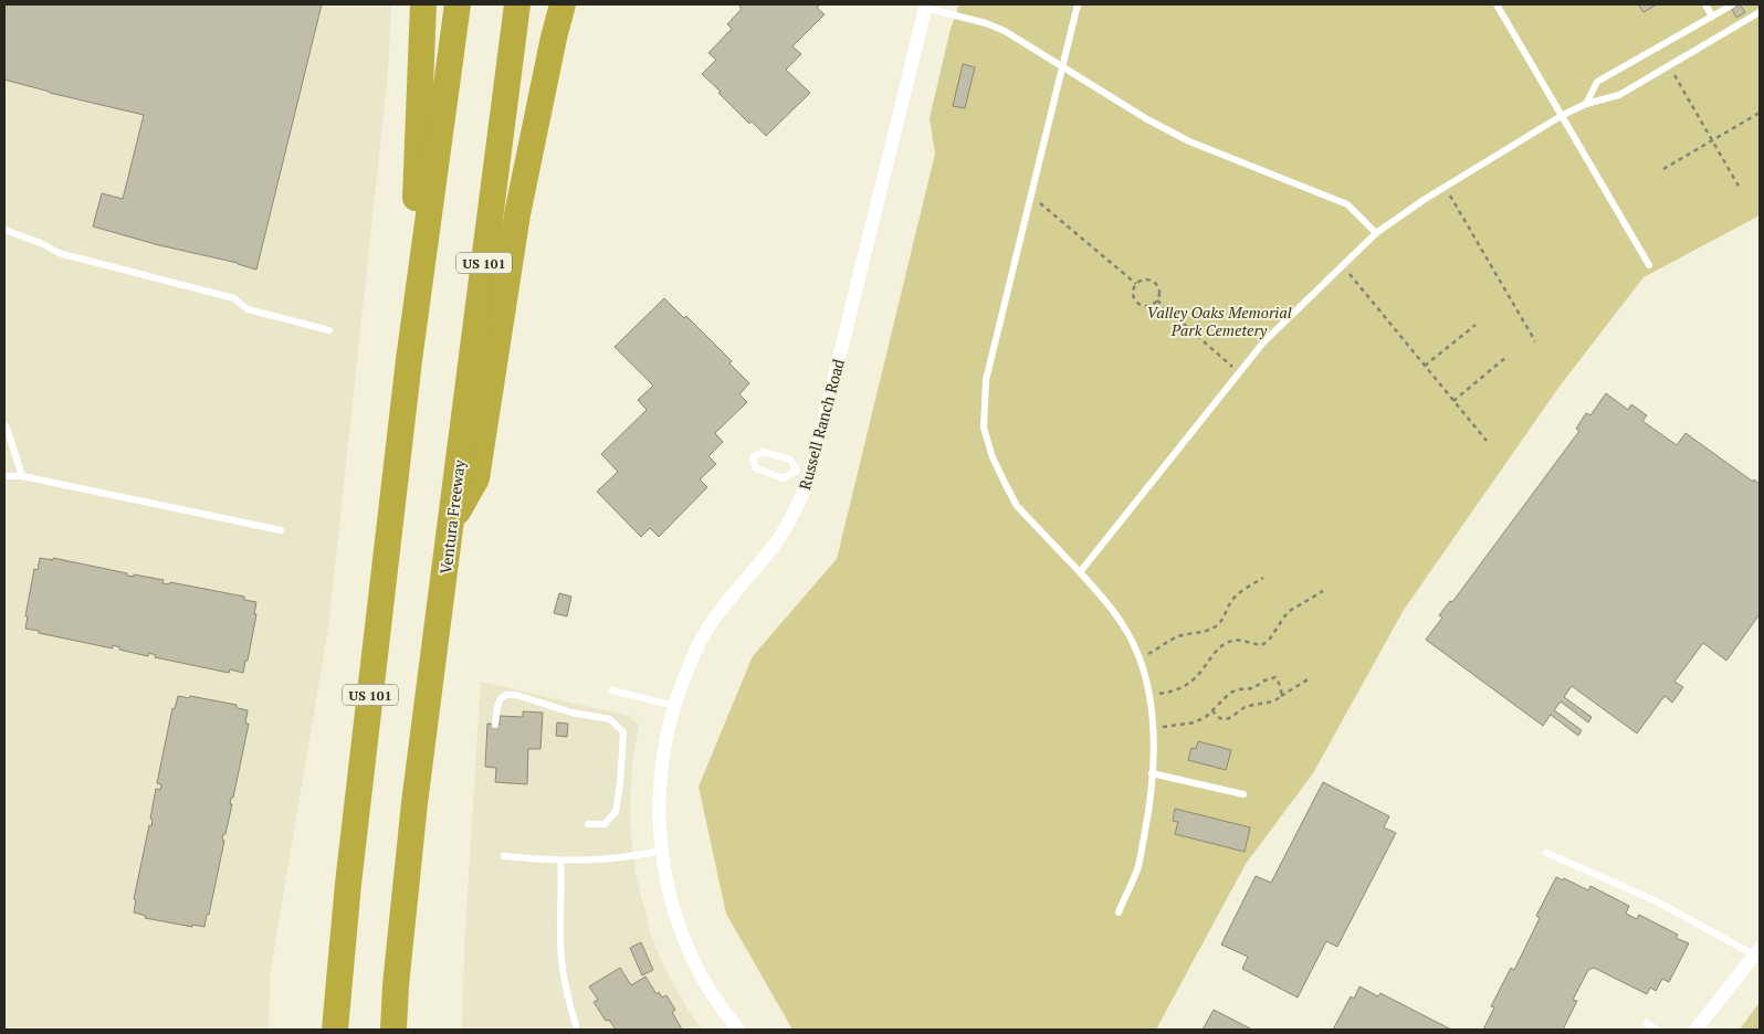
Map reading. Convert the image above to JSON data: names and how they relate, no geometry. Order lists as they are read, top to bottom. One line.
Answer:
{"streets":{"highway":["US 101","Ventura Freeway"],"street":["Russell Ranch Road"]},"parks":["Valley Oaks Memorial Park Cemetery"]}
